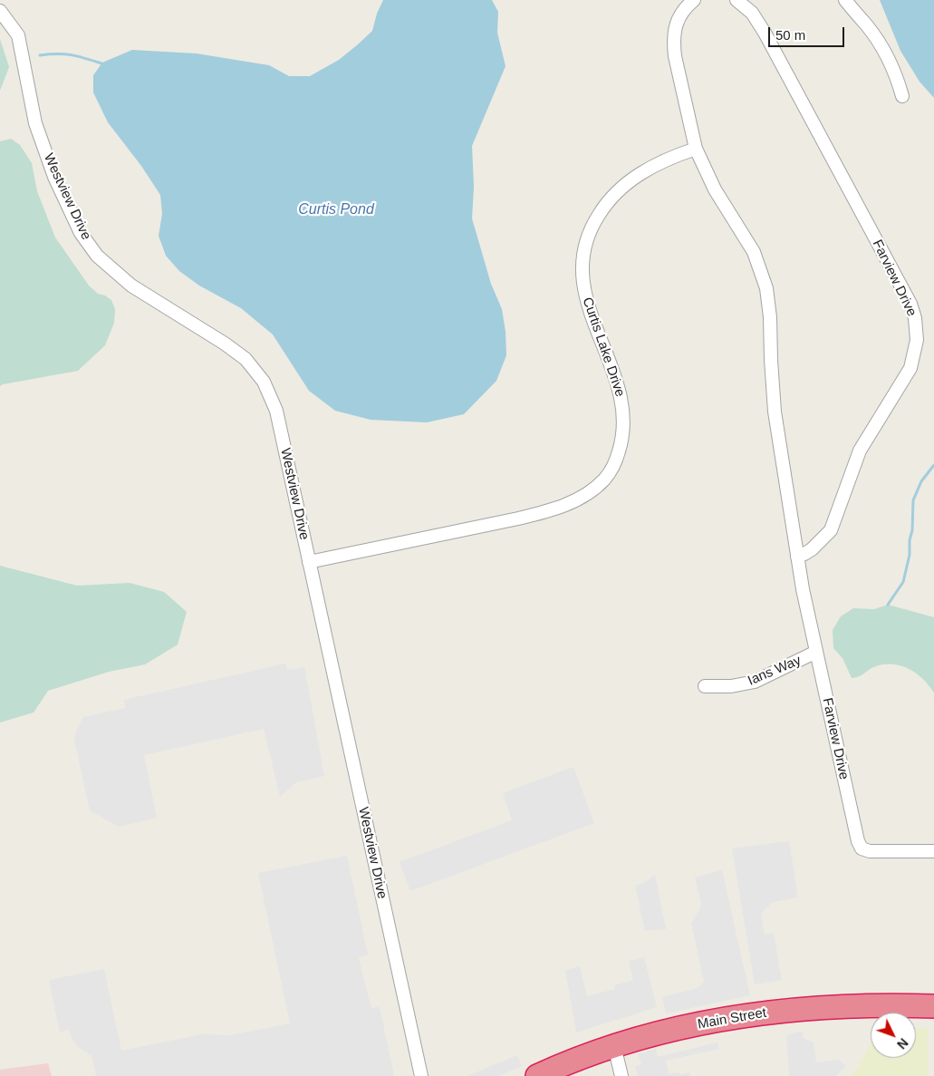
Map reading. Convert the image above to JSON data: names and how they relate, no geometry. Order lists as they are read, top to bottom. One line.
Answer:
{"streets":{"highway":["Main Street"],"street":["Westview Drive","Farview Drive","Curtis Lake Drive","Ians Way"]},"crossings":[["Westview Drive","Curtis Lake Drive"],["Farview Drive","Curtis Lake Drive"],["Farview Drive","Ians Way"]],"water":["Curtis Pond"],"scale_bar":"50 m","north":"bottom right"}
